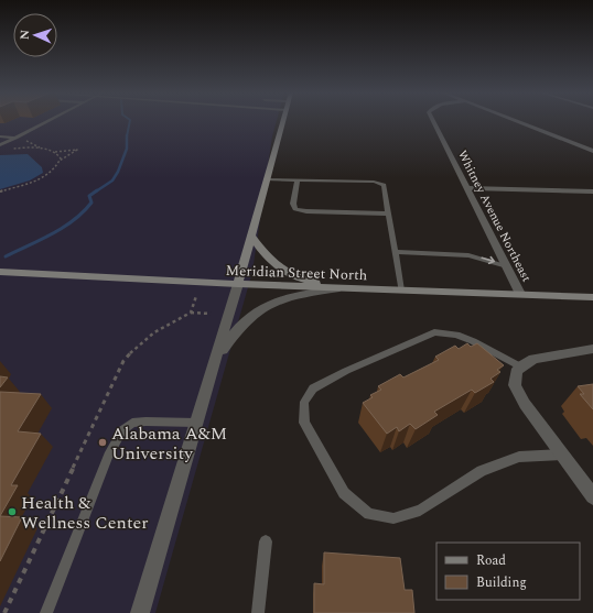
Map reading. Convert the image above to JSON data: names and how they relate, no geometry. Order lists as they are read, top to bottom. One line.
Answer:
{"streets":{"street":["Whitney Avenue Northeast","Meridian Street North"]},"crossings":[["Whitney Avenue Northeast","Meridian Street North"]],"places":["Alabama A&M University","Health & Wellness Center"],"legend":["Road","Building"],"north":"left"}
